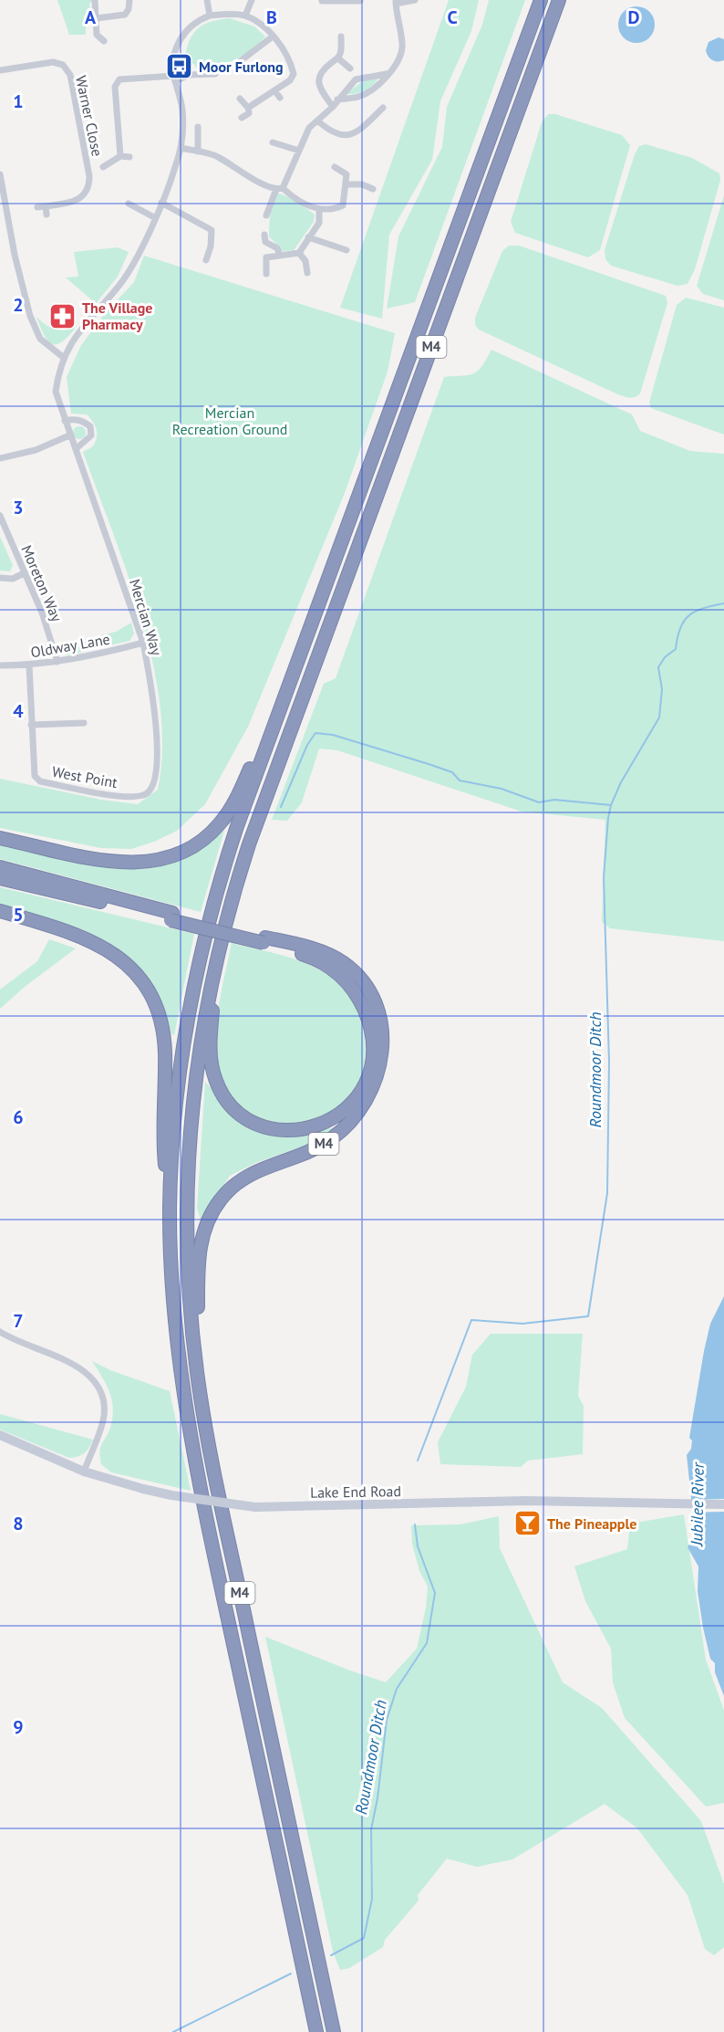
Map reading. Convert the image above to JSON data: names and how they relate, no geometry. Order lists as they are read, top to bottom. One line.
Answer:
{"streets":{"highway":["M4"],"main road":["Lake End Road"],"street":["Warner Close","Moreton Way","Mercian Way","Oldway Lane","West Point"]},"crossings":[["Moreton Way","Oldway Lane"],["Mercian Way","Oldway Lane"],["Mercian Way","West Point"],["Oldway Lane","West Point"]],"water":["Roundmoor Ditch","Jubilee River"],"parks":["Mercian Recreation Ground"],"places":{"bus stop":["Moor Furlong"],"pharmacy":["The Village Pharmacy"],"bar":["The Pineapple"]},"grid":{"columns":["A","B","C","D"],"rows":["1","2","3","4","5","6","7","8","9"]}}
